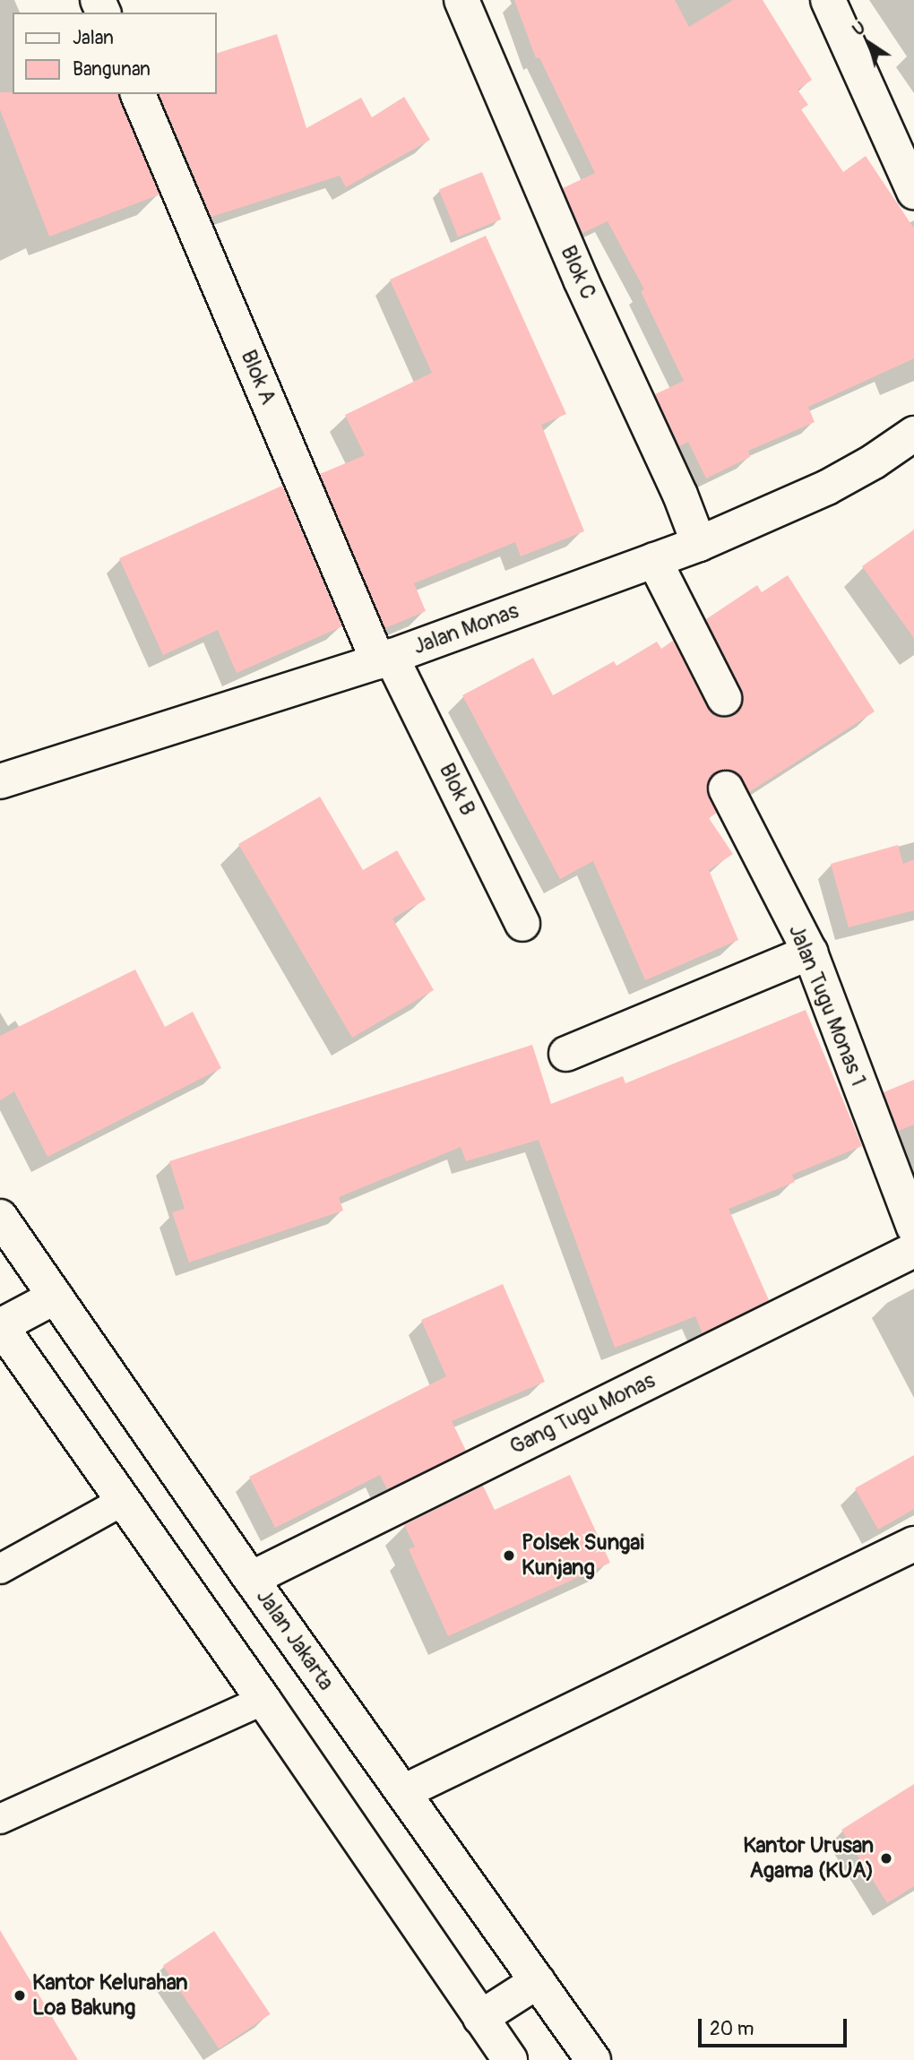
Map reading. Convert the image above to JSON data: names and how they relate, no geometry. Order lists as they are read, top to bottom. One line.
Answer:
{"streets":{"street":["Blok C","Blok A","Jalan Monas","Blok B","Jalan Tugu Monas 1","Gang Tugu Monas","Jalan Jakarta"]},"crossings":[["Blok C","Jalan Monas"],["Blok A","Jalan Monas"],["Blok A","Blok B"],["Jalan Monas","Blok B"],["Gang Tugu Monas","Jalan Jakarta"]],"places":["Polsek Sungai Kunjang","Kantor Urusan Agama (KUA)","Kantor Kelurahan Loa Bakung"],"legend":["Jalan","Bangunan"],"scale_bar":"20 m","north":"top left"}
